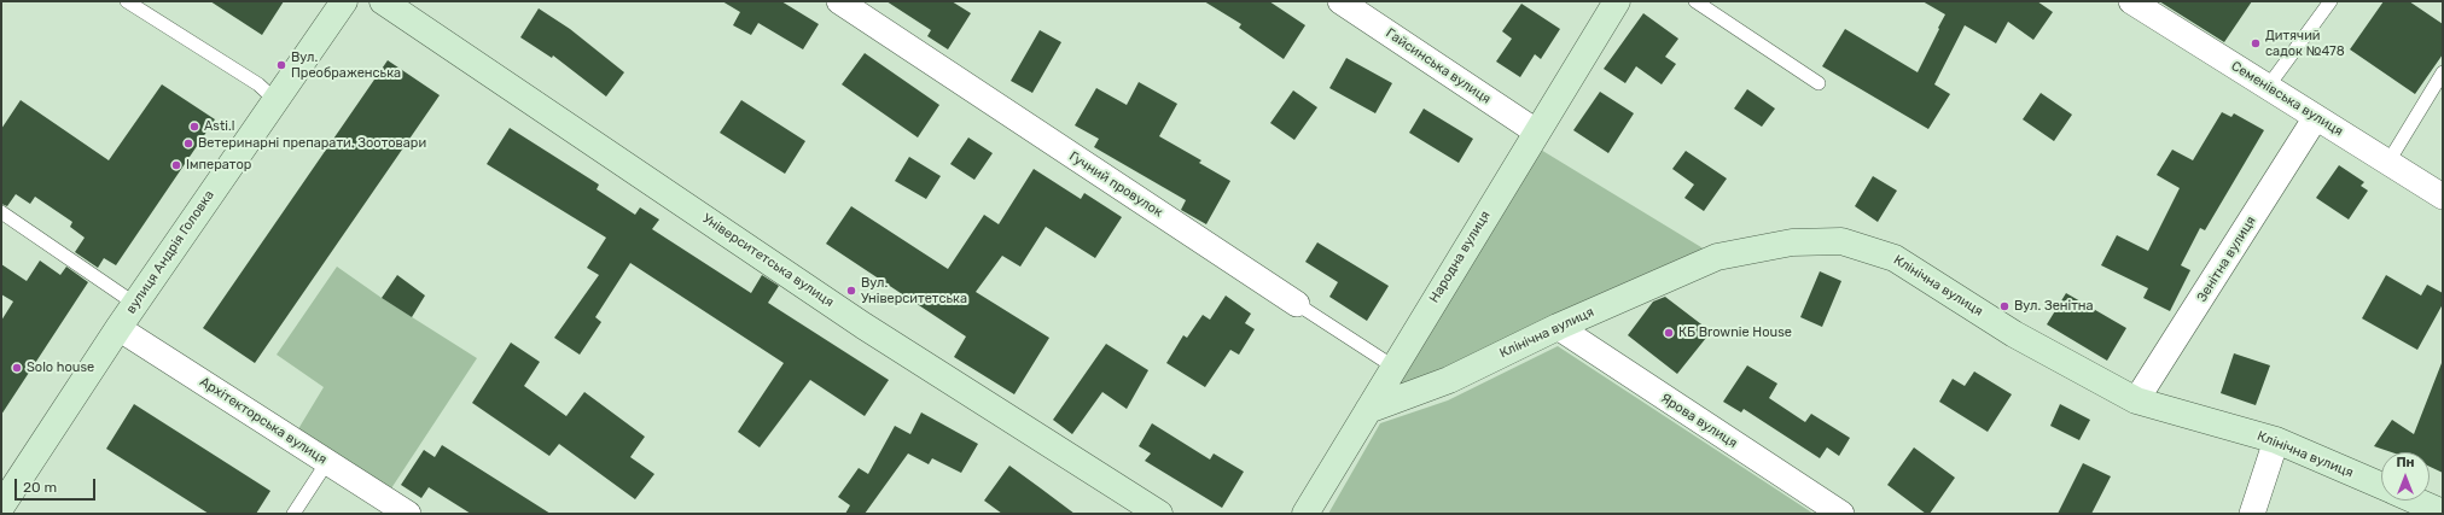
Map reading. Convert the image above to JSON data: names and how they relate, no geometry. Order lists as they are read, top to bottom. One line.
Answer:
{"streets":{"street":["Гайсинська вулиця","Семенівська вулиця","Гучний провулок","вулиця Андрія Головка","Народна вулиця","Зенітна вулиця","Університетська вулиця","Клінічна вулиця","Архітекторська вулиця","Ярова вулиця"]},"crossings":[["Гайсинська вулиця","Народна вулиця"],["Семенівська вулиця","Зенітна вулиця"],["Гучний провулок","Народна вулиця"],["вулиця Андрія Головка","Архітекторська вулиця"],["Народна вулиця","Клінічна вулиця"],["Зенітна вулиця","Клінічна вулиця"],["Клінічна вулиця","Ярова вулиця"]],"places":["Дитячий садок №478","Вул. Преображенська","Asti.l","Ветеринарні препарати. Зоотовари","Імператор","Вул. Університетська","Вул. Зенітна","КБ Brownie House","Solo house"],"scale_bar":"20 m","north":"top"}
